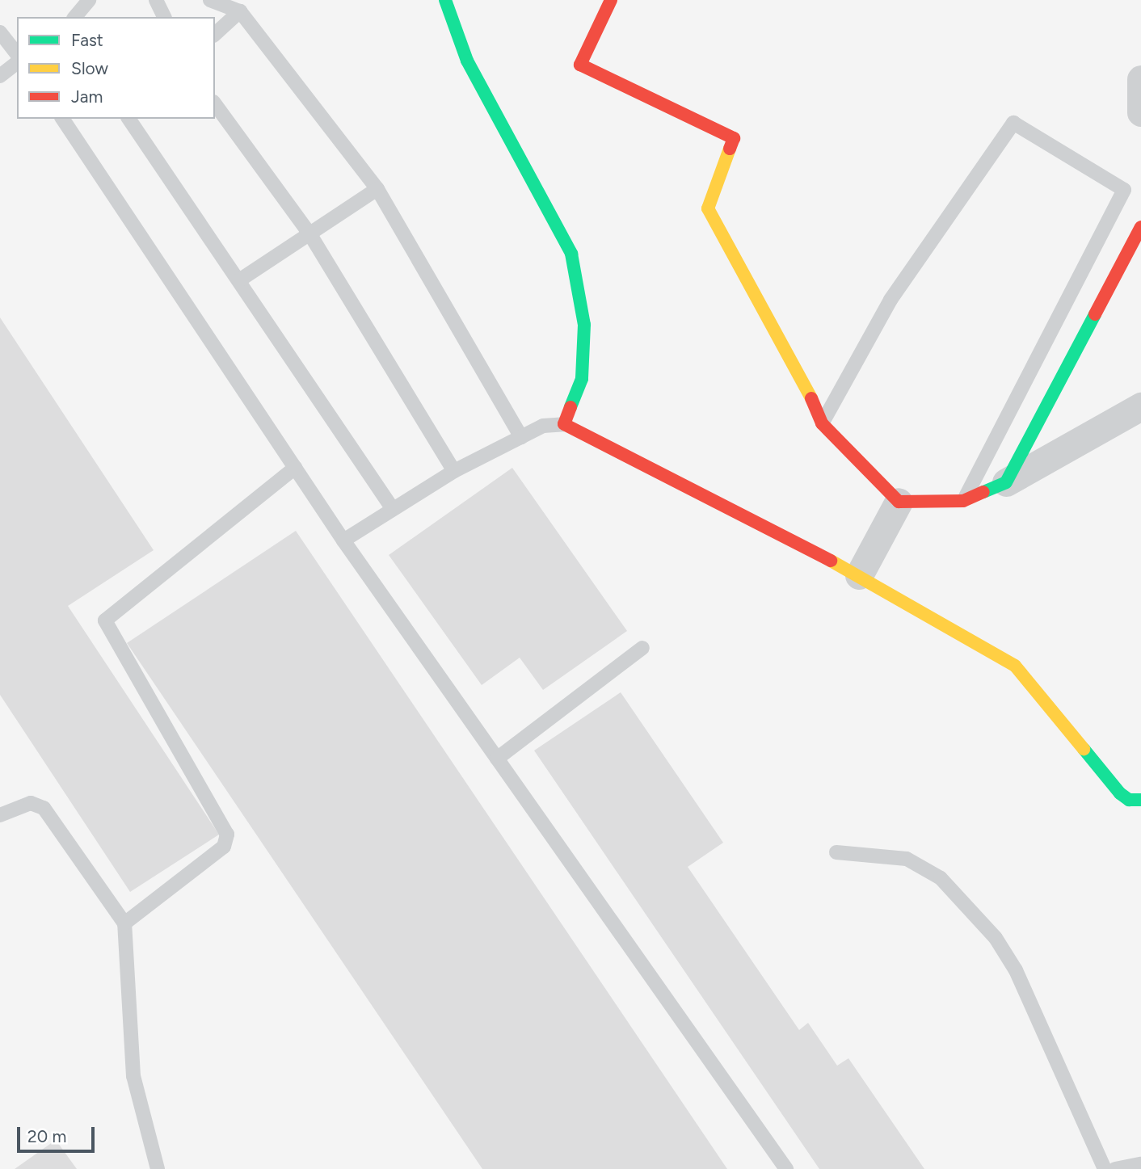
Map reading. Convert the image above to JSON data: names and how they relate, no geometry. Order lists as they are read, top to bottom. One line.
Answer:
{"legend":["Fast","Slow","Jam"],"scale_bar":"20 m"}
